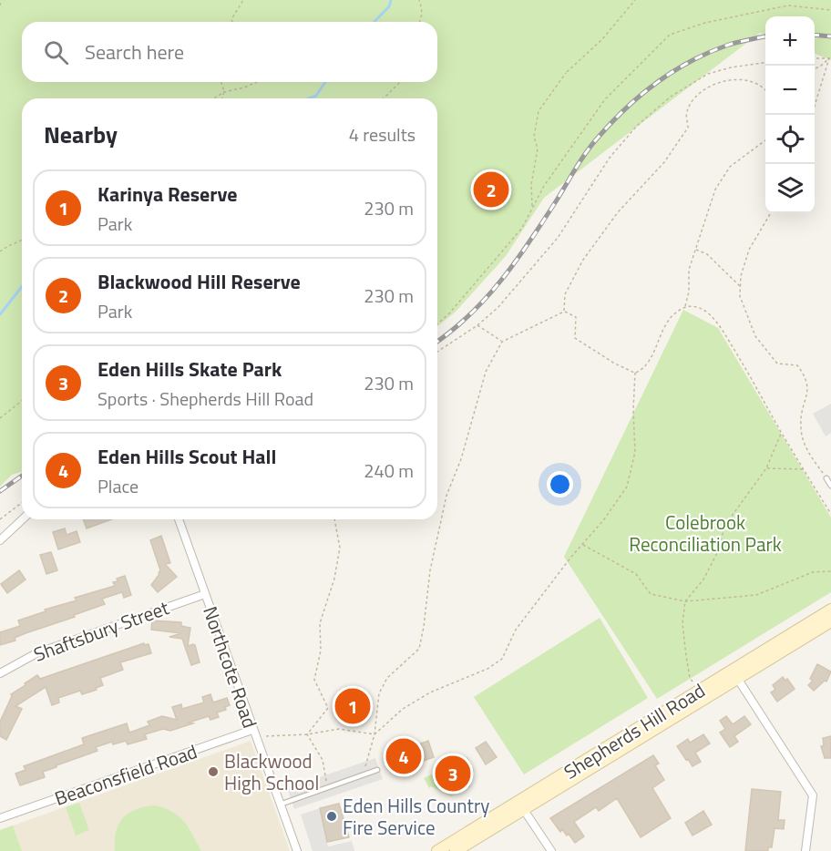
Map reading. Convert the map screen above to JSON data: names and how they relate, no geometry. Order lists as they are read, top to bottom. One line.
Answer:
{"streets":{"main road":["Shepherds Hill Road"],"street":["Shaftsbury Street","Northcote Road","Beaconsfield Road"]},"crossings":[["Shaftsbury Street","Northcote Road"],["Northcote Road","Beaconsfield Road"]],"parks":["Colebrook Reconciliation Park"],"places":["Blackwood High School","Eden Hills Country Fire Service"],"page":{"map_buttons":["+","−"],"search":"Search here","heading":["Nearby","4 results"],"pins":["2","1","4","3"],"list":[{"mark":"1","name":"Karinya Reserve","note":"Park","value":"230 m"},{"mark":"2","name":"Blackwood Hill Reserve","note":"Park","value":"230 m"},{"mark":"3","name":"Eden Hills Skate Park","note":"Sports · Shepherds Hill Road","value":"230 m"},{"mark":"4","name":"Eden Hills Scout Hall","note":"Place","value":"240 m"}]}}
